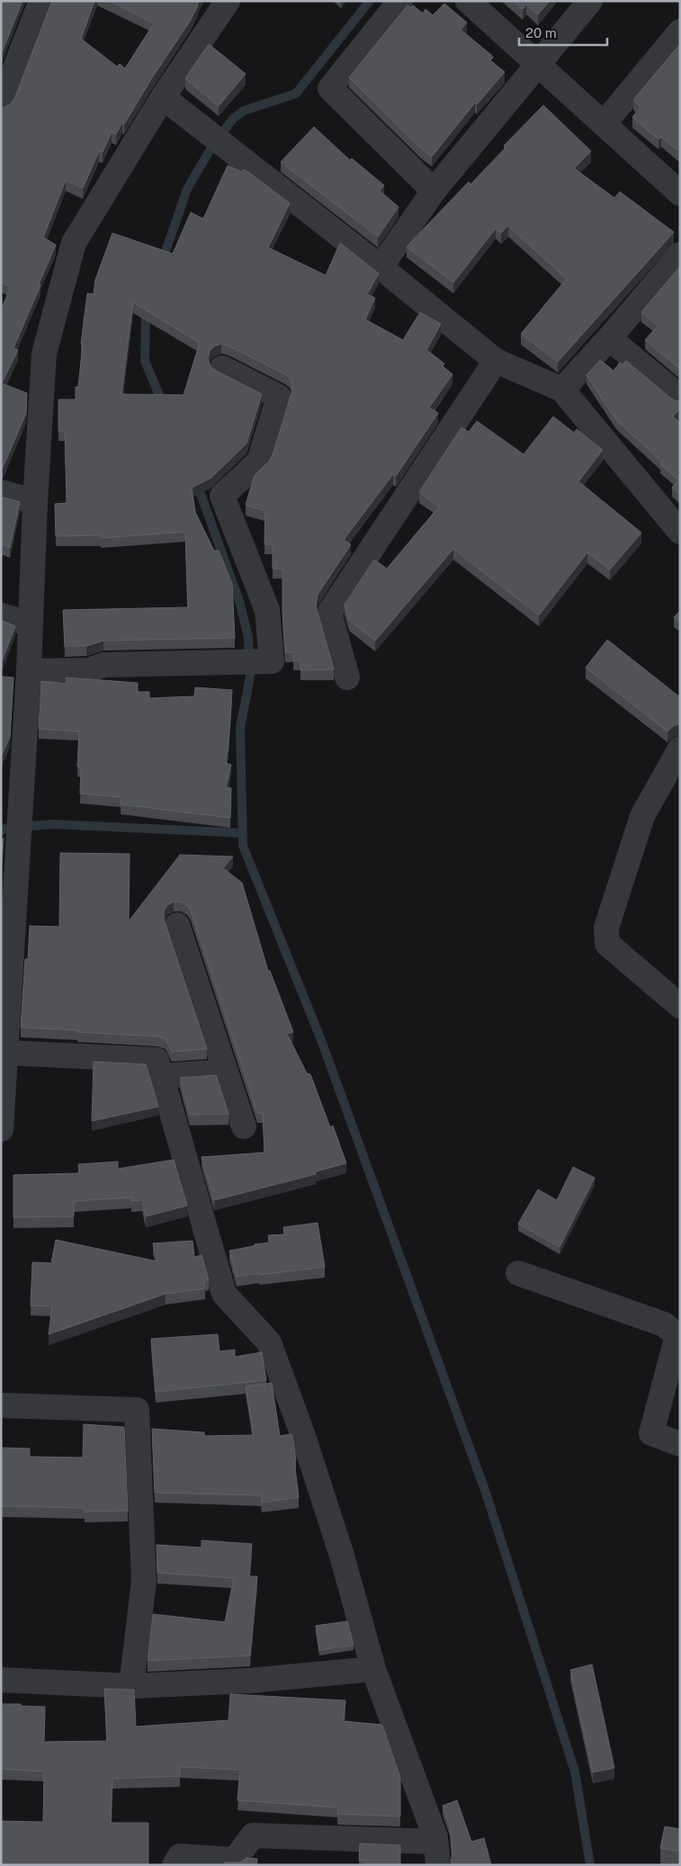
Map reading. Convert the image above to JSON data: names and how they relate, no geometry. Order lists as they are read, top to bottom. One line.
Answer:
{"scale_bar":"20 m"}
